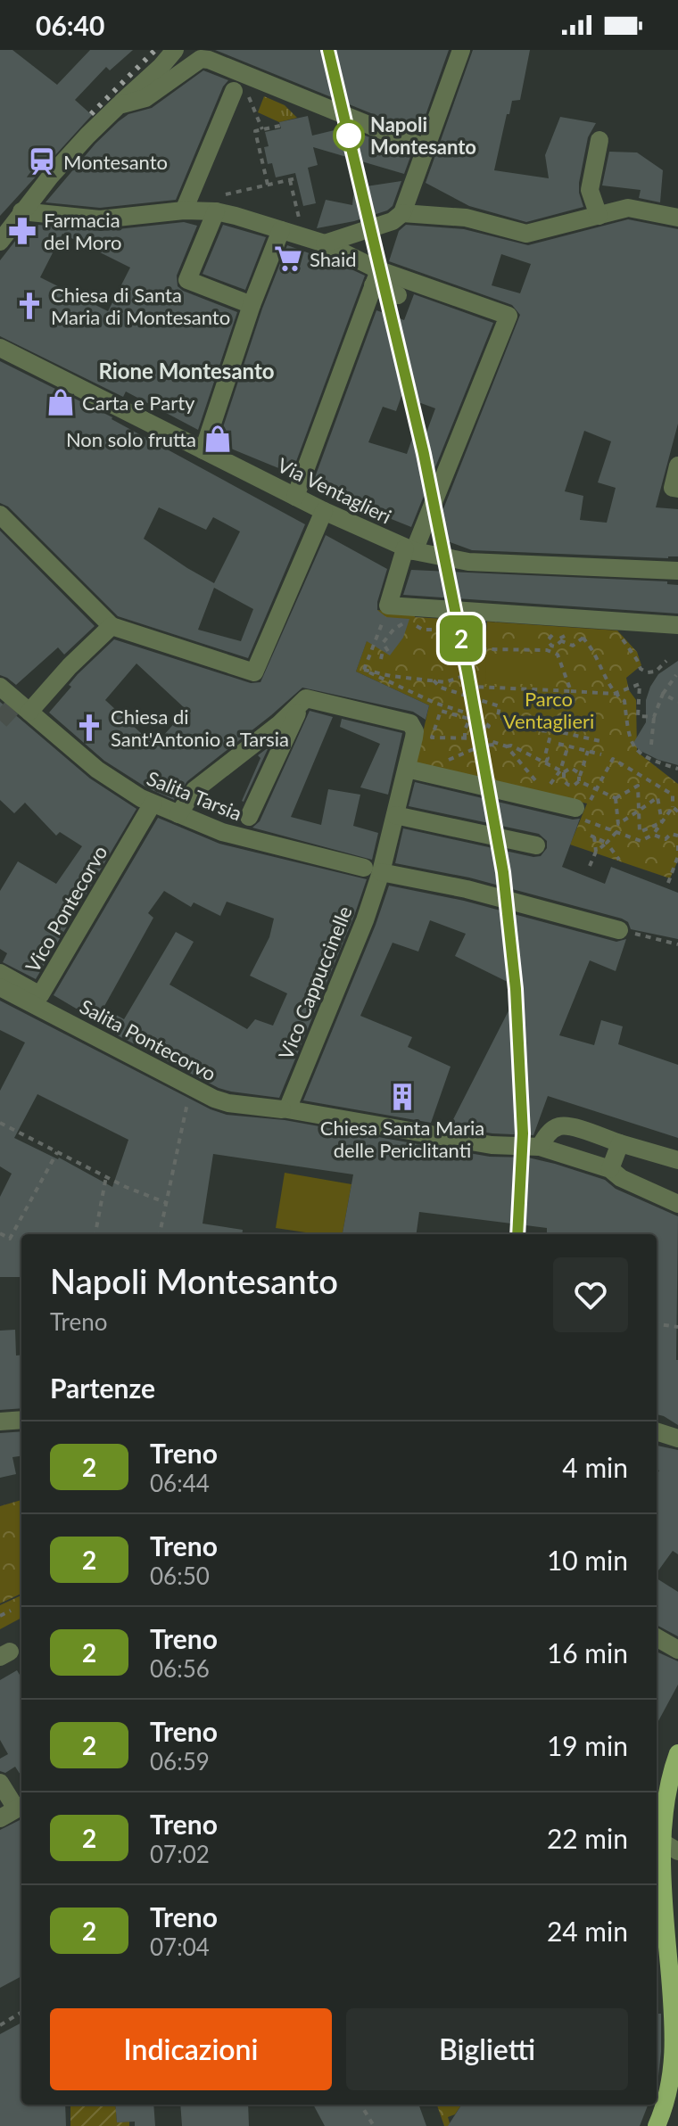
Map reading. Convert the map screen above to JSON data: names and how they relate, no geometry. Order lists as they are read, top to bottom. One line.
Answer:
{"streets":{"street":["Via Ventaglieri","Salita Tarsia","Vico Pontecorvo","Vico Cappuccinelle","Salita Pontecorvo"]},"crossings":[["Salita Tarsia","Vico Pontecorvo"],["Salita Tarsia","Vico Cappuccinelle"],["Vico Cappuccinelle","Salita Pontecorvo"]],"districts":["Rione Montesanto"],"parks":["Parco Ventaglieri"],"places":{"other":["Napoli Montesanto"],"station":["Montesanto"],"pharmacy":["Farmacia del Moro"],"supermarket":["Shaid"],"church":["Chiesa di Santa Maria di Montesanto","Chiesa di Sant'Antonio a Tarsia"],"shop":["Carta e Party","Non solo frutta"],"building":["Chiesa Santa Maria delle Periclitanti"]},"page":{"status":"06:40","on_map":"2","heading":[["Napoli Montesanto","Treno"],"Partenze"],"list":[{"mark":"2","name":"Treno","note":"06:44","value":"4 min"},{"mark":"2","name":"Treno","note":"06:50","value":"10 min"},{"mark":"2","name":"Treno","note":"06:56","value":"16 min"},{"mark":"2","name":"Treno","note":"06:59","value":"19 min"},{"mark":"2","name":"Treno","note":"07:02","value":"22 min"},{"mark":"2","name":"Treno","note":"07:04","value":"24 min"}],"buttons":["Indicazioni","Biglietti"]}}
